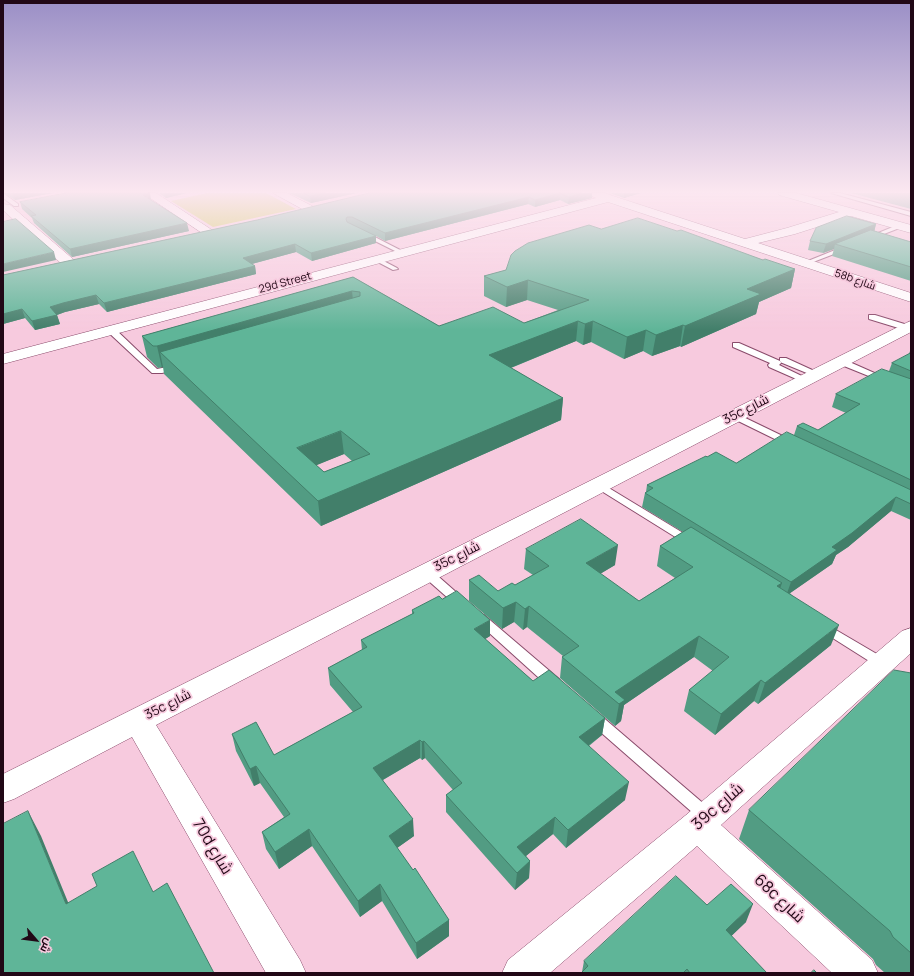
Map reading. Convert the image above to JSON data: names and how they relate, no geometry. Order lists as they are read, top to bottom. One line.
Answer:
{"streets":{"street":["58b شارع","29d Street","35c شارع","39c شارع","70d شارع","68c شارع"]},"crossings":[["35c شارع","70d شارع"],["39c شارع","68c شارع"]],"north":"bottom right"}
